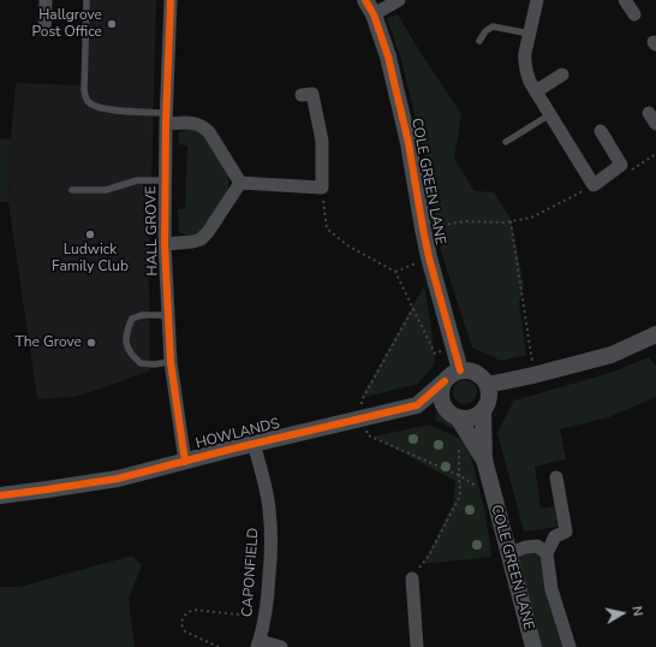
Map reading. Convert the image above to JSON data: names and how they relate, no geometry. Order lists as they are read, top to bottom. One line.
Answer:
{"streets":{"street":["COLE GREEN LANE","HALL GROVE","HOWLANDS","CAPONFIELD"]},"crossings":[["COLE GREEN LANE","HOWLANDS"],["HALL GROVE","HOWLANDS"],["HOWLANDS","CAPONFIELD"]],"places":["Hallgrove Post Office","Ludwick Family Club","The Grove"],"north":"right"}
